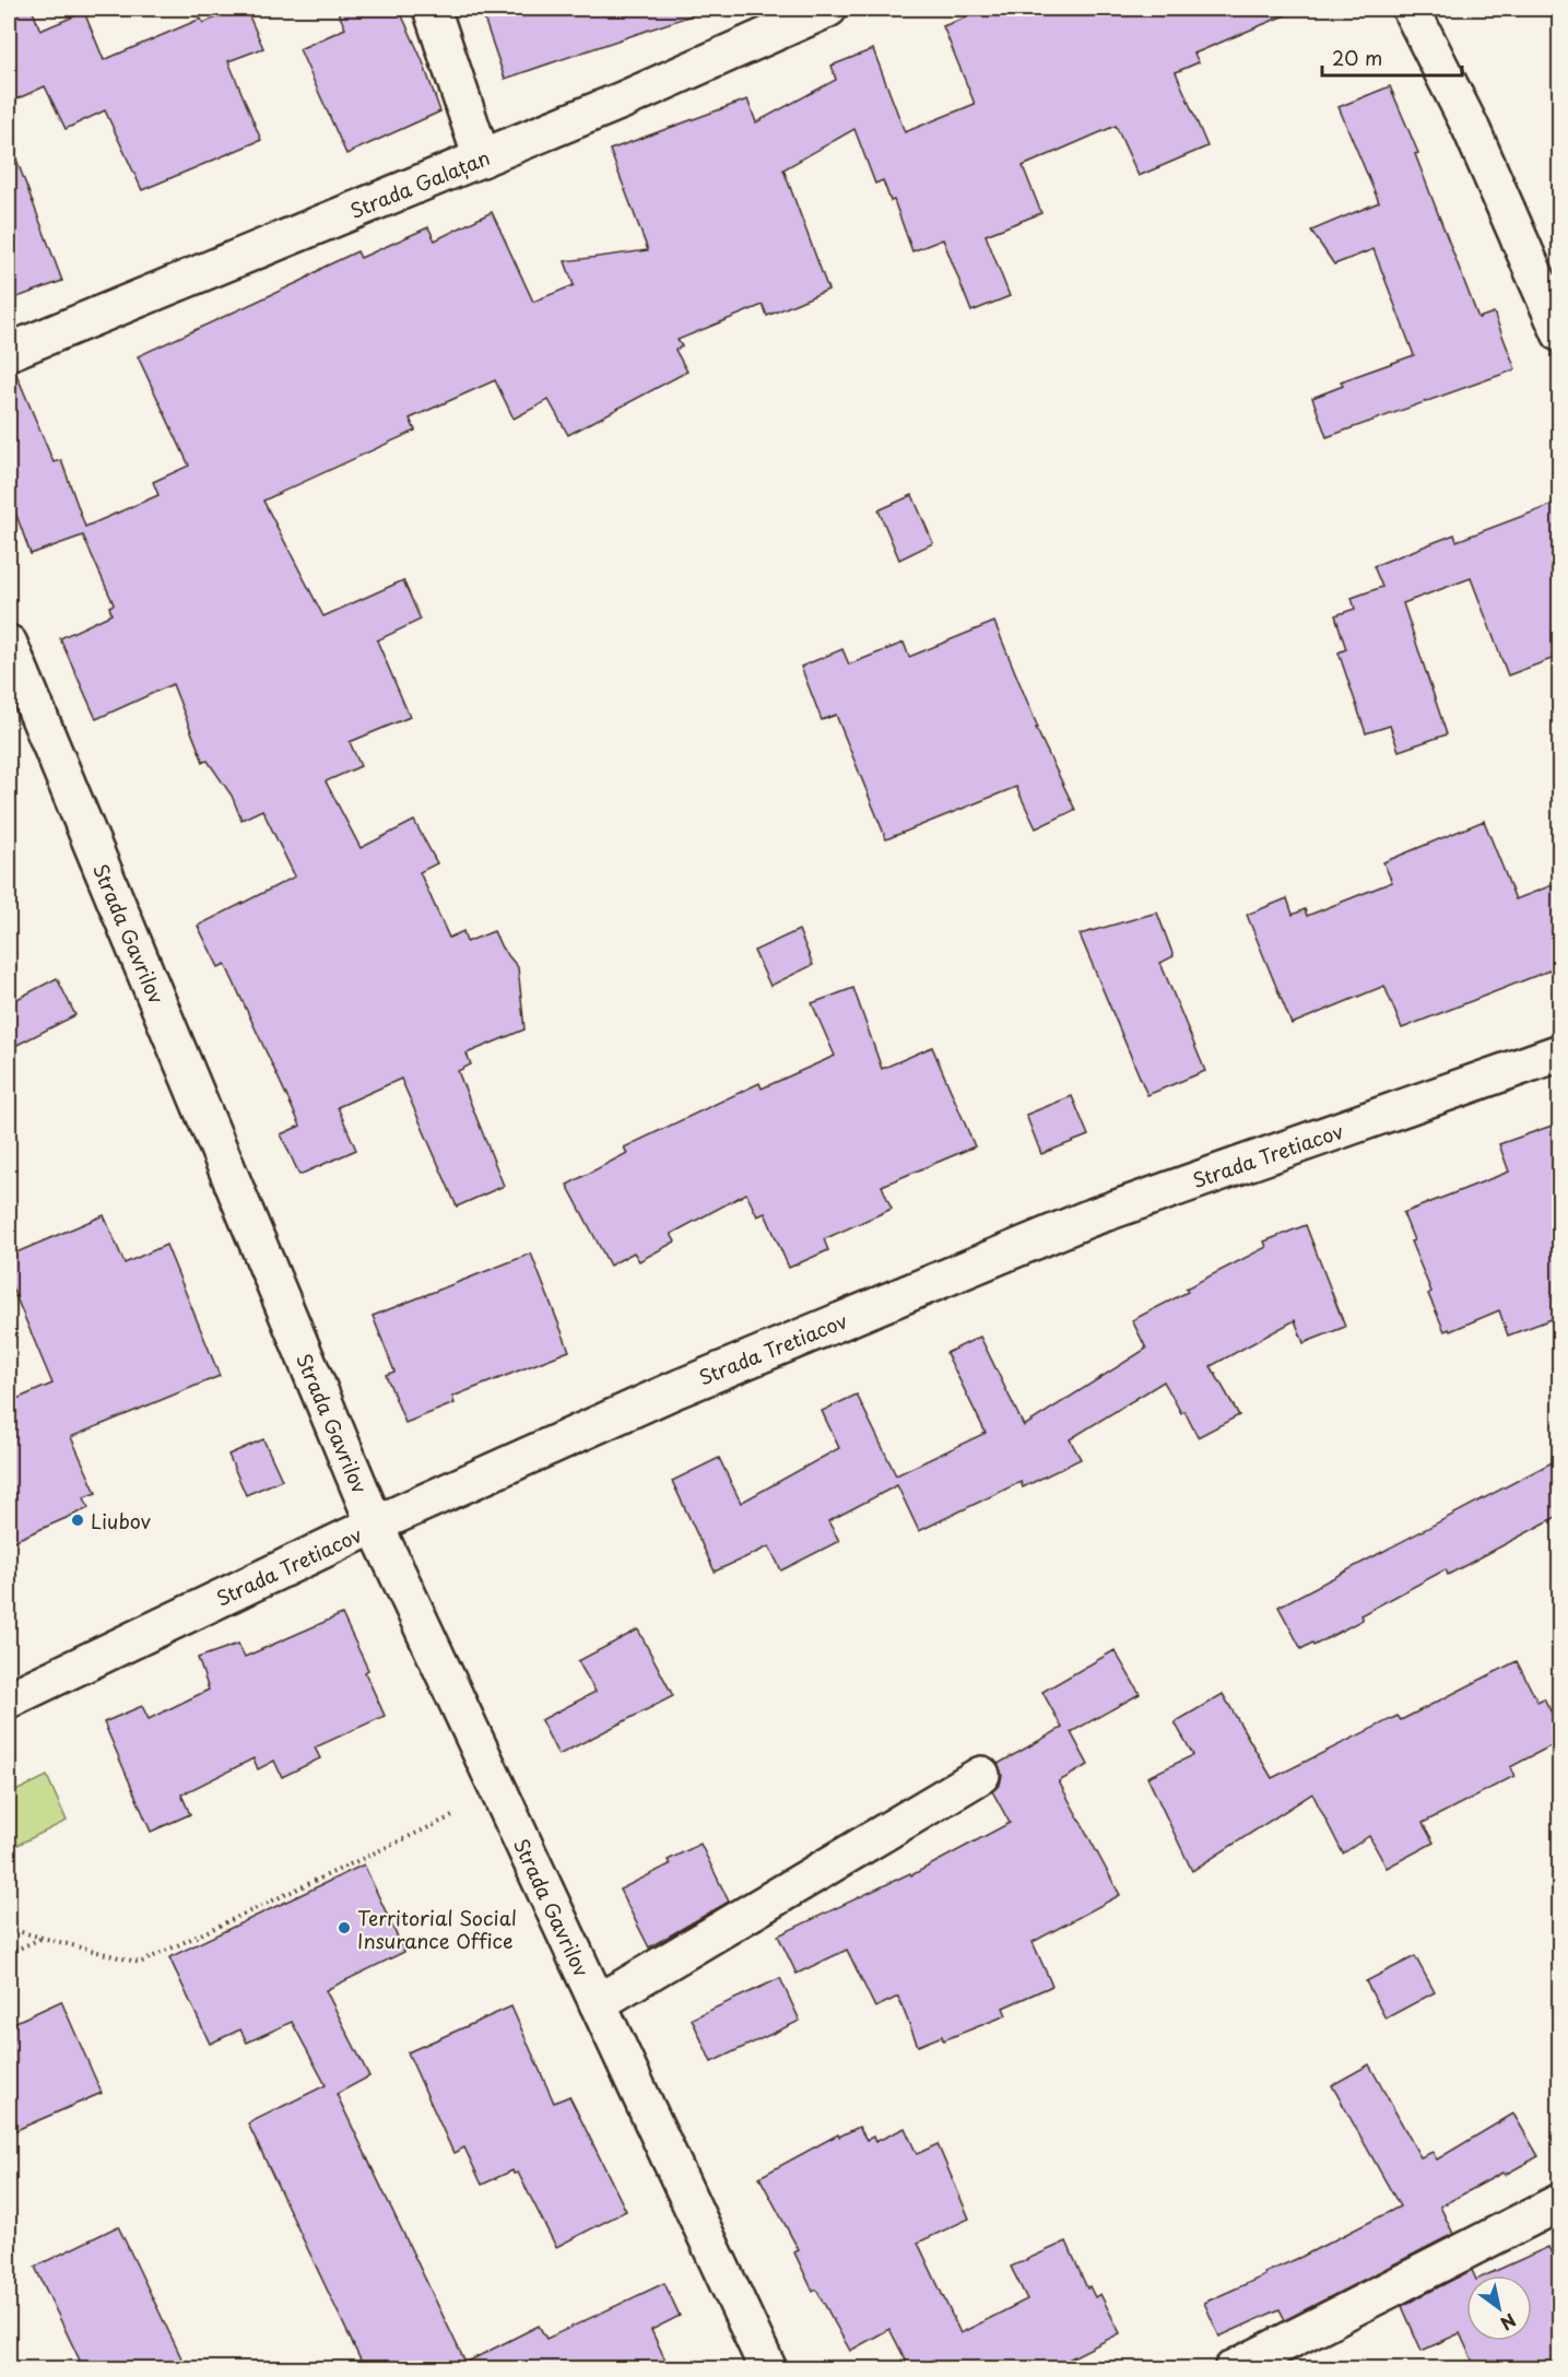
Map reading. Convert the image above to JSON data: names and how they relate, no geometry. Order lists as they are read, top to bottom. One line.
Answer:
{"streets":{"street":["Strada Galațan","Strada Gavrilov","Strada Tretiacov"]},"crossings":[["Strada Gavrilov","Strada Tretiacov"]],"places":["Liubov","Territorial Social Insurance Office"],"scale_bar":"20 m","north":"bottom right"}
